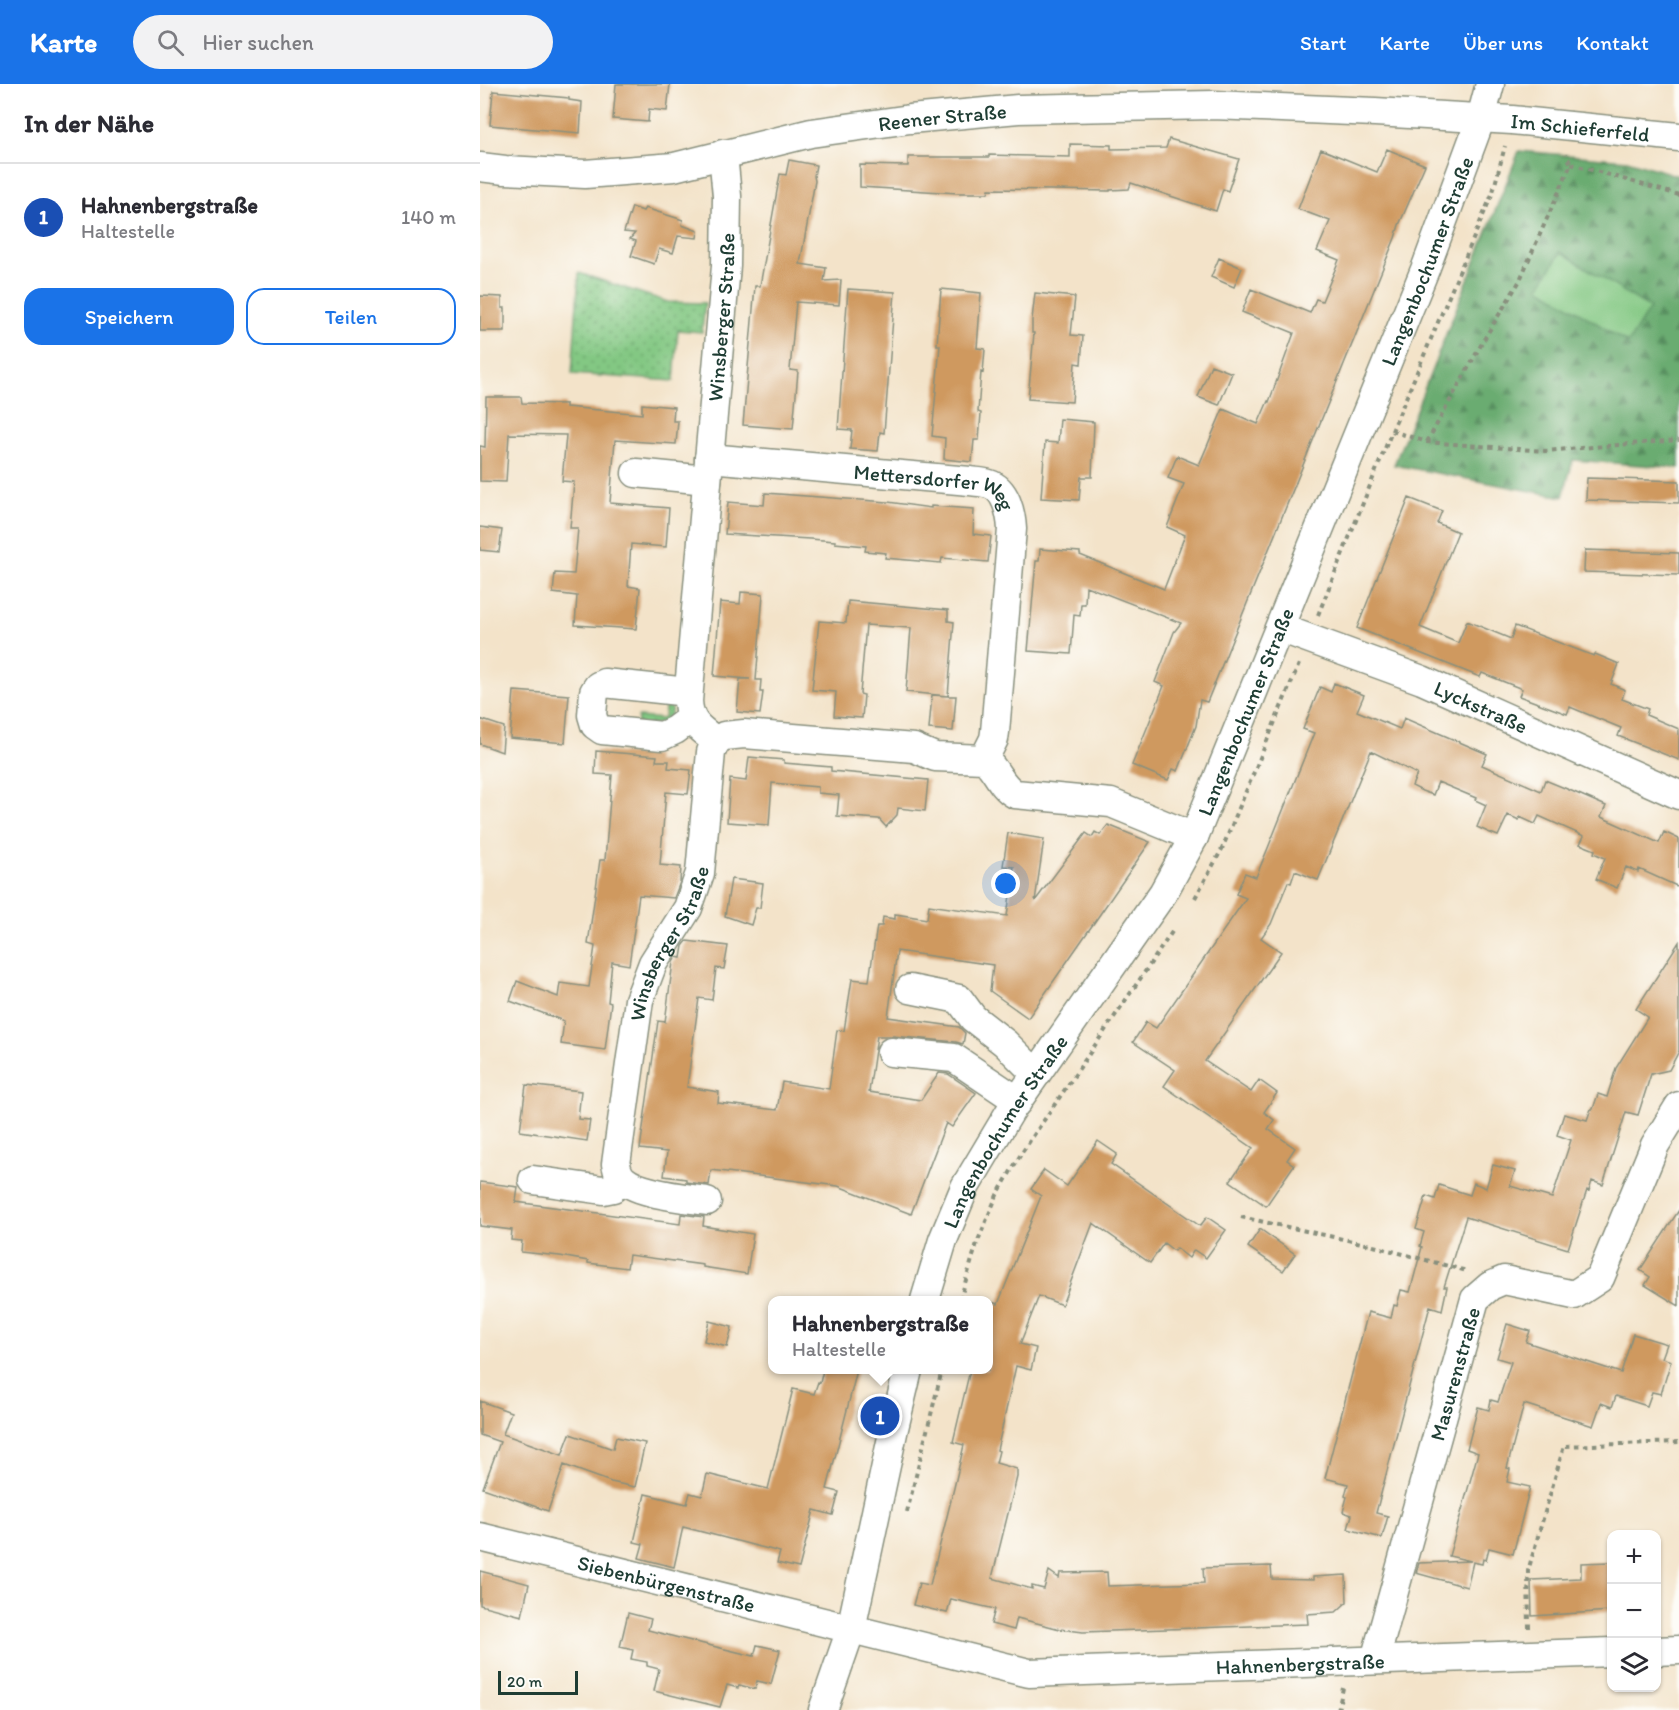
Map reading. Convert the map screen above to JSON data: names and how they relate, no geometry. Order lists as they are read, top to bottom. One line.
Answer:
{"streets":{"street":["Reener Straße","Im Schieferfeld","Langenbochumer Straße","Winsberger Straße","Mettersdorfer Weg","Lyckstraße","Masurenstraße","Siebenbürgenstraße","Hahnenbergstraße"]},"crossings":[["Reener Straße","Im Schieferfeld"],["Reener Straße","Langenbochumer Straße"],["Reener Straße","Winsberger Straße"],["Im Schieferfeld","Langenbochumer Straße"],["Langenbochumer Straße","Lyckstraße"],["Winsberger Straße","Mettersdorfer Weg"],["Masurenstraße","Hahnenbergstraße"],["Siebenbürgenstraße","Hahnenbergstraße"]],"scale_bar":"20 m","page":{"header":"Karte","search":"Hier suchen","nav":["Start","Karte","Über uns","Kontakt"],"heading":"In der Nähe","list":[{"mark":"1","name":"Hahnenbergstraße","note":"Haltestelle","value":"140 m"}],"buttons":["Speichern","Teilen"],"popup":["Hahnenbergstraße","Haltestelle"],"pins":"1","map_buttons":["+","−"],"scale":"20 m"}}
